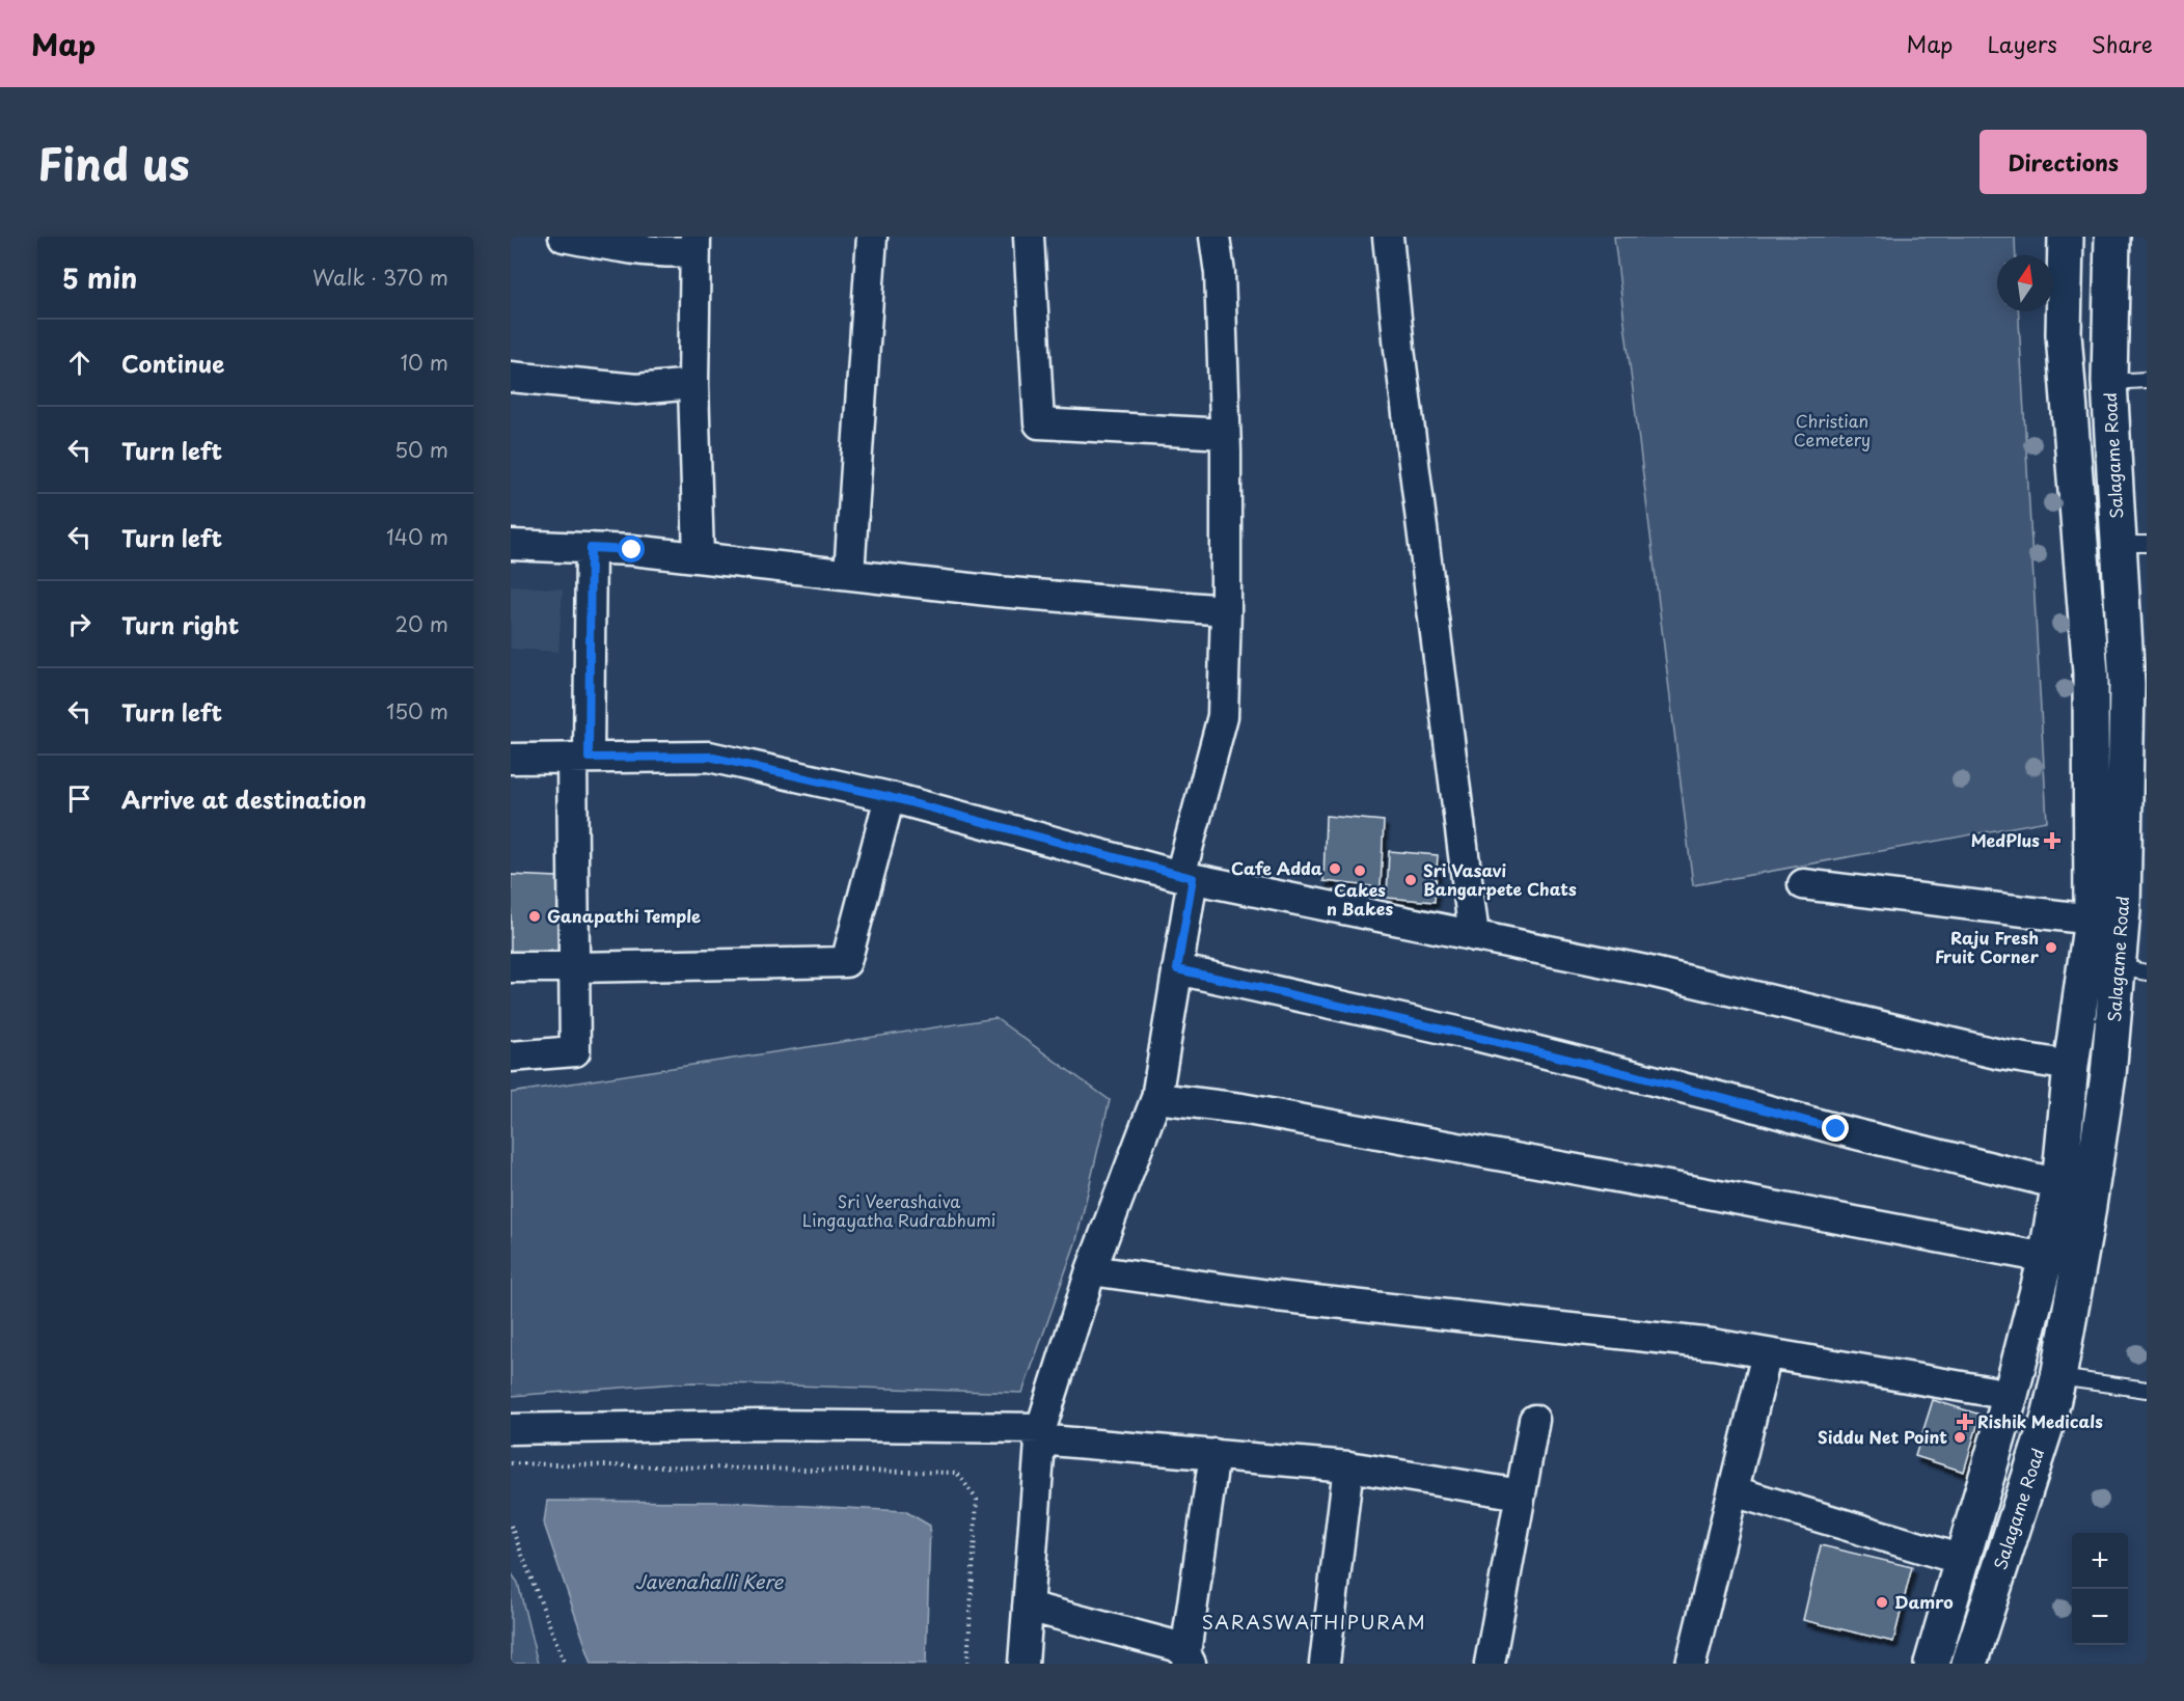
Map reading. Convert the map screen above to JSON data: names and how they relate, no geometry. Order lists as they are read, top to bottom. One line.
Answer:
{"streets":{"main road":["Salagame Road"]},"districts":["SARASWATHIPURAM"],"water":["Javenahalli Kere"],"parks":["Christian Cemetery","Sri Veerashaiva Lingayatha Rudrabhumi"],"places":{"health":["MedPlus","Rishik Medicals"],"other":["Cafe Adda","Cakes n Bakes","Sri Vasavi Bangarpete Chats","Ganapathi Temple","Raju Fresh Fruit Corner","Siddu Net Point","Damro"]},"north":"top","page":{"header":"Map","nav":["Map","Layers","Share"],"title":"Find us","buttons":"Directions","heading":["5 min","Walk · 370 m"],"list":[["Continue","10 m"],["Turn left","50 m"],["Turn left","140 m"],["Turn right","20 m"],["Turn left","150 m"],"Arrive at destination"],"map_buttons":["+","−"]}}
